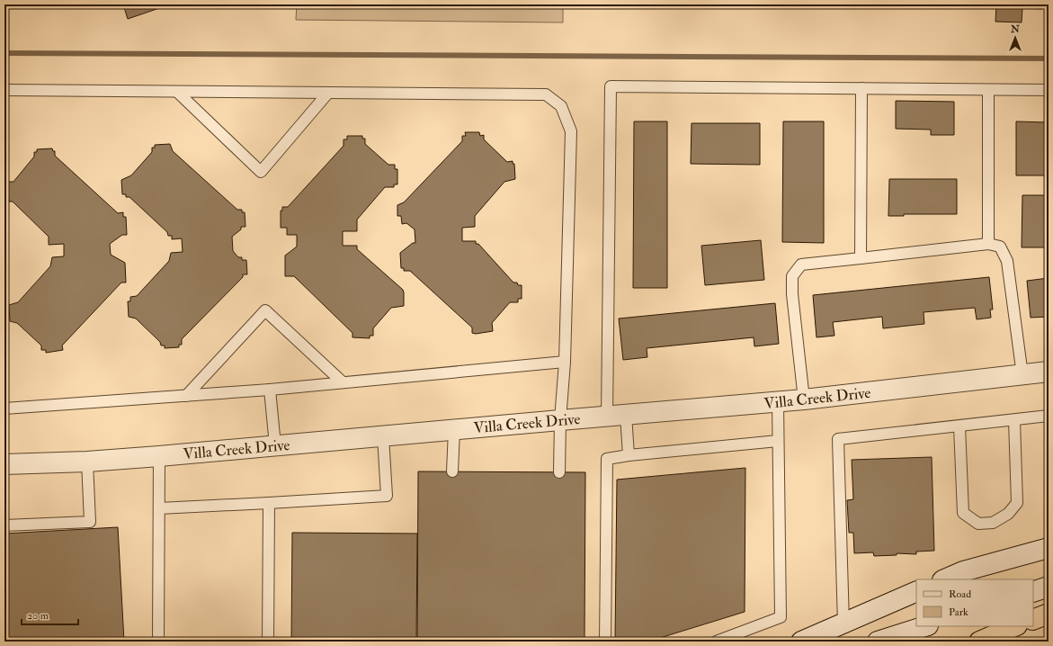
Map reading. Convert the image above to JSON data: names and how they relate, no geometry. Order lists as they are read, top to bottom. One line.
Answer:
{"streets":{"street":["Villa Creek Drive"]},"legend":["Road","Park"],"scale_bar":"20 m","north":"top"}
